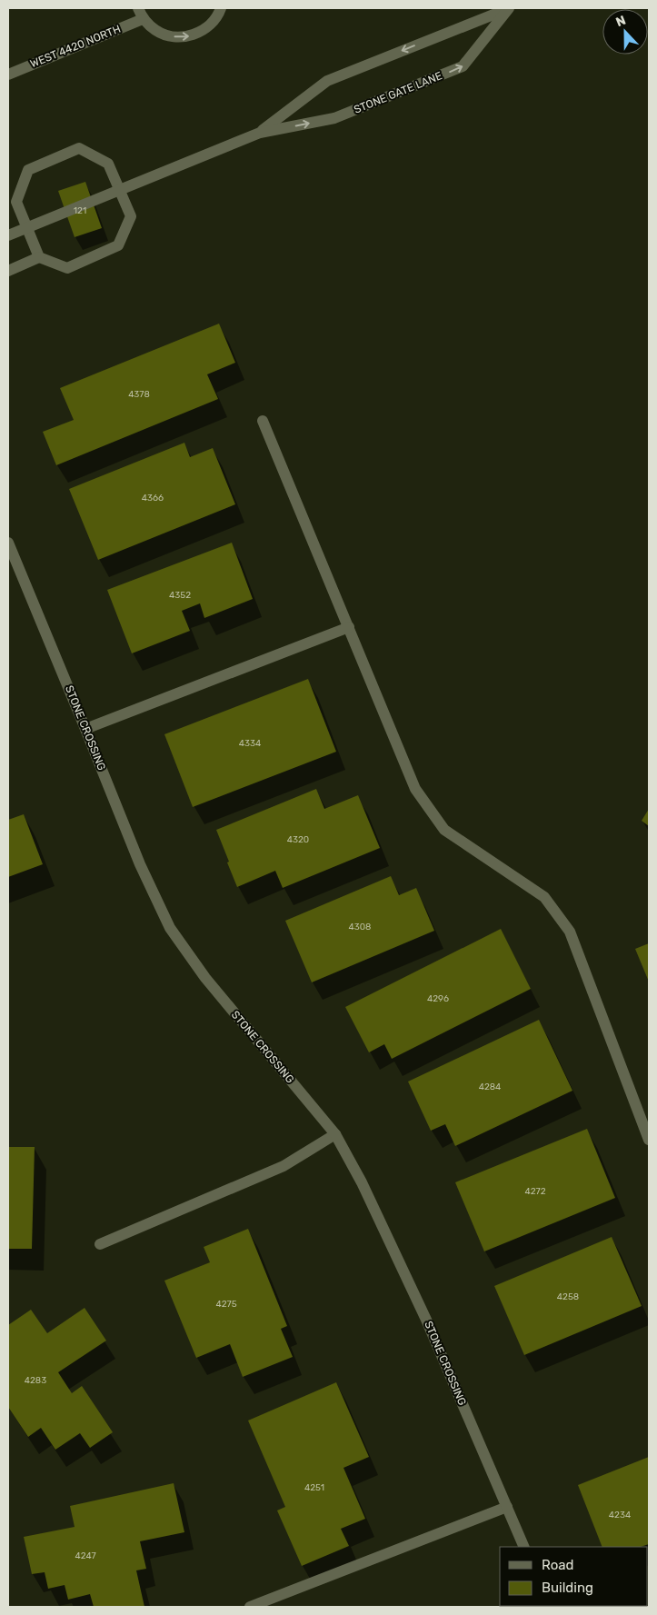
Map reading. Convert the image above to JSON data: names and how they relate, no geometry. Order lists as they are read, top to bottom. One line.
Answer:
{"streets":{"street":["WEST 4420 NORTH","STONE GATE LANE","STONE CROSSING"]},"house_numbers":["121","4378","4366","4352","4334","4320","4308","4296","4284","4272","4258","4275","4283","4251","4234","4247"],"legend":["Road","Building"],"north":"top"}
